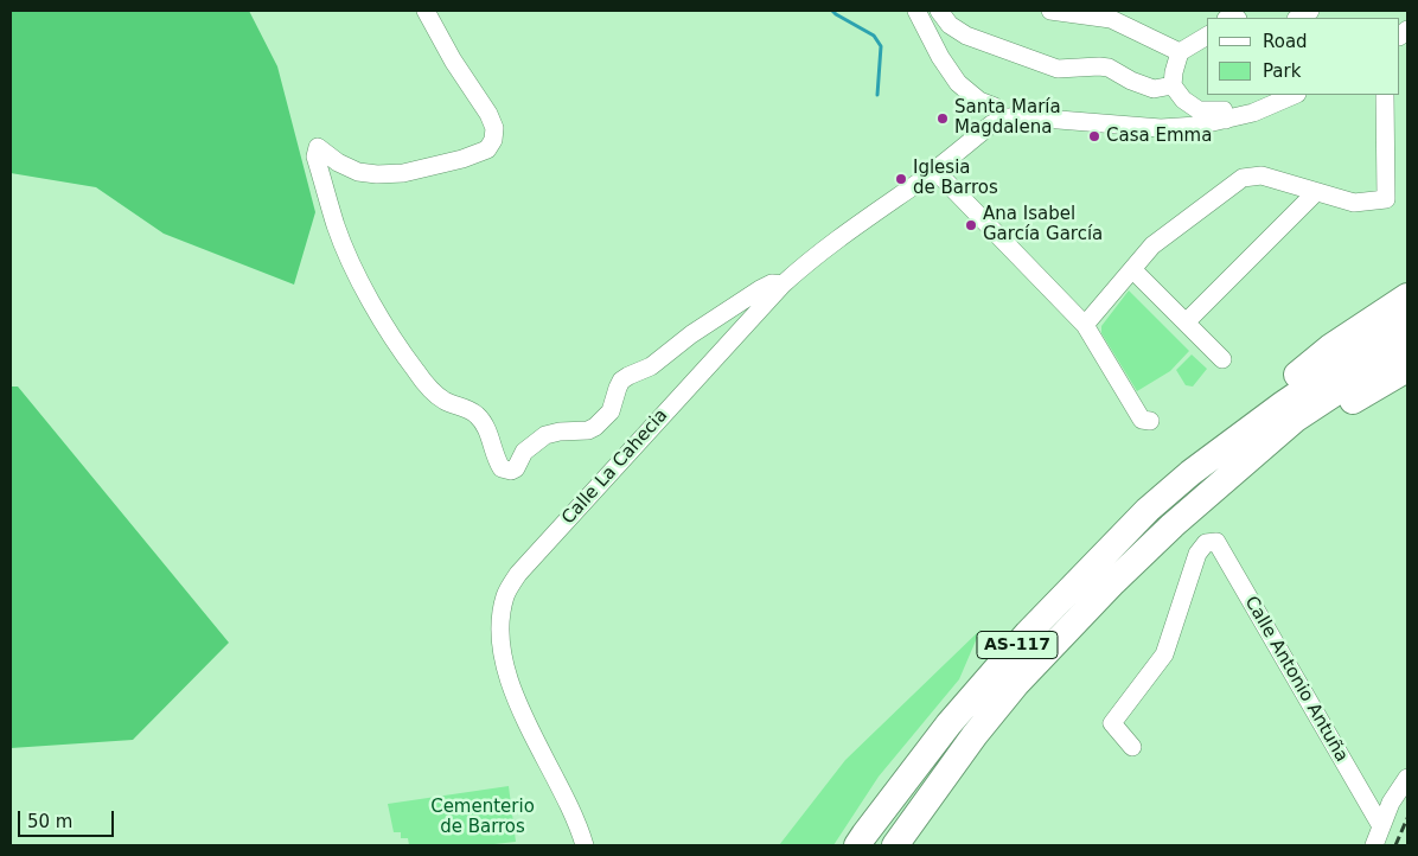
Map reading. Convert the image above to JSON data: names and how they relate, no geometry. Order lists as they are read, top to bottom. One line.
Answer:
{"streets":{"highway":["AS-117"],"street":["Calle La Cahecia","Calle Antonio Antuña"]},"parks":["Cementerio de Barros"],"places":["Santa María Magdalena","Casa Emma","Iglesia de Barros","Ana Isabel García García"],"legend":["Road","Park"],"scale_bar":"50 m"}
